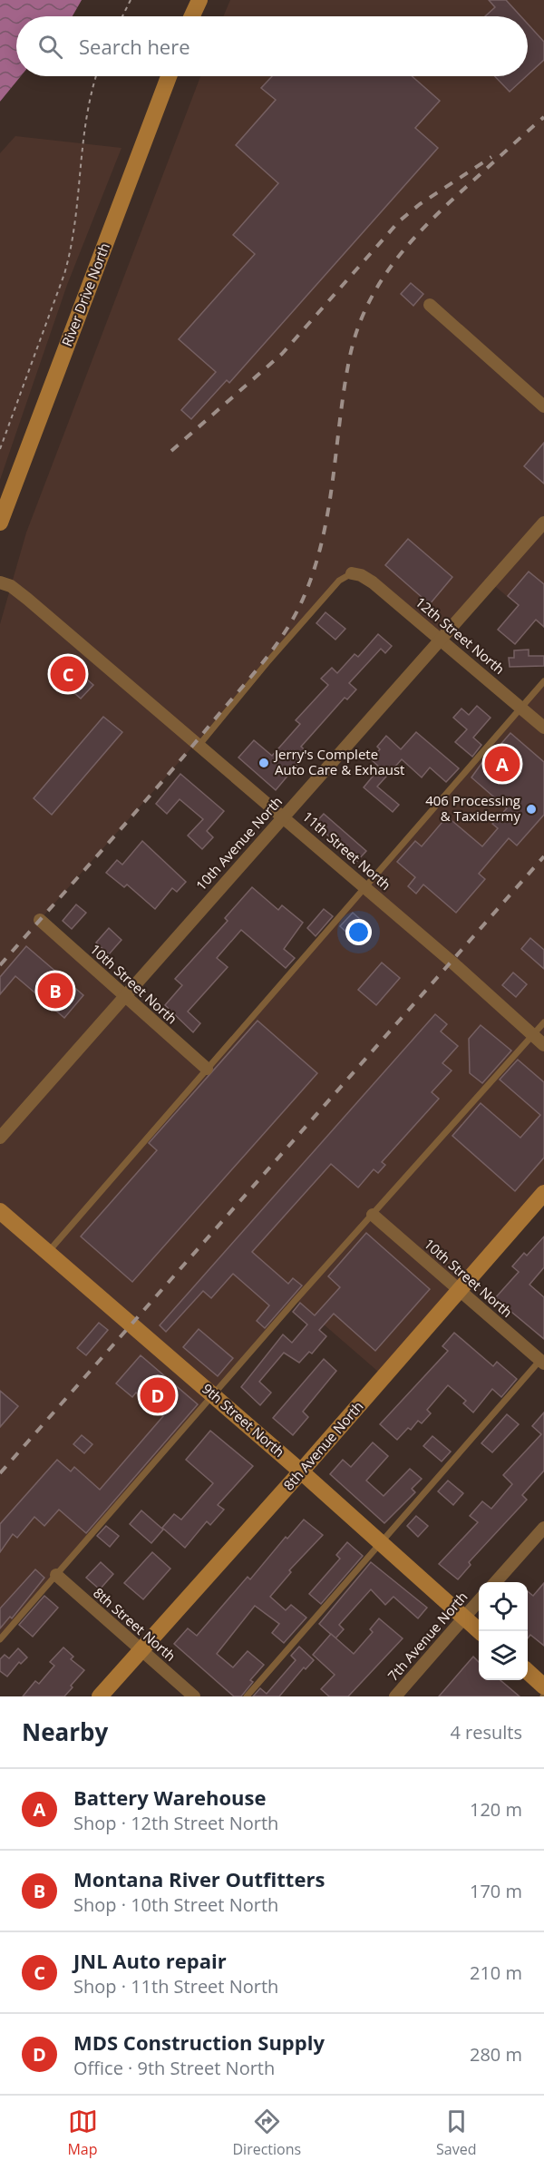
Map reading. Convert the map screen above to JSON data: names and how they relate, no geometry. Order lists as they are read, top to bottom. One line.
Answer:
{"streets":{"main road":["River Drive North","9th Street North","8th Avenue North"],"street":["12th Street North","10th Avenue North","11th Street North","10th Street North","8th Street North","7th Avenue North"]},"crossings":[["12th Street North","10th Avenue North"],["10th Avenue North","11th Street North"],["10th Avenue North","10th Street North"],["10th Street North","8th Avenue North"],["9th Street North","8th Avenue North"],["9th Street North","7th Avenue North"],["8th Avenue North","8th Street North"]],"places":["Jerry's Complete Auto Care & Exhaust","406 Processing & Taxidermy"],"page":{"search":"Search here","pins":["C","A","B","D"],"heading":["Nearby","4 results"],"list":[{"mark":"A","name":"Battery Warehouse","note":"Shop · 12th Street North","value":"120 m"},{"mark":"B","name":"Montana River Outfitters","note":"Shop · 10th Street North","value":"170 m"},{"mark":"C","name":"JNL Auto repair","note":"Shop · 11th Street North","value":"210 m"},{"mark":"D","name":"MDS Construction Supply","note":"Office · 9th Street North","value":"280 m"}],"nav":["Map","Directions","Saved"]}}
